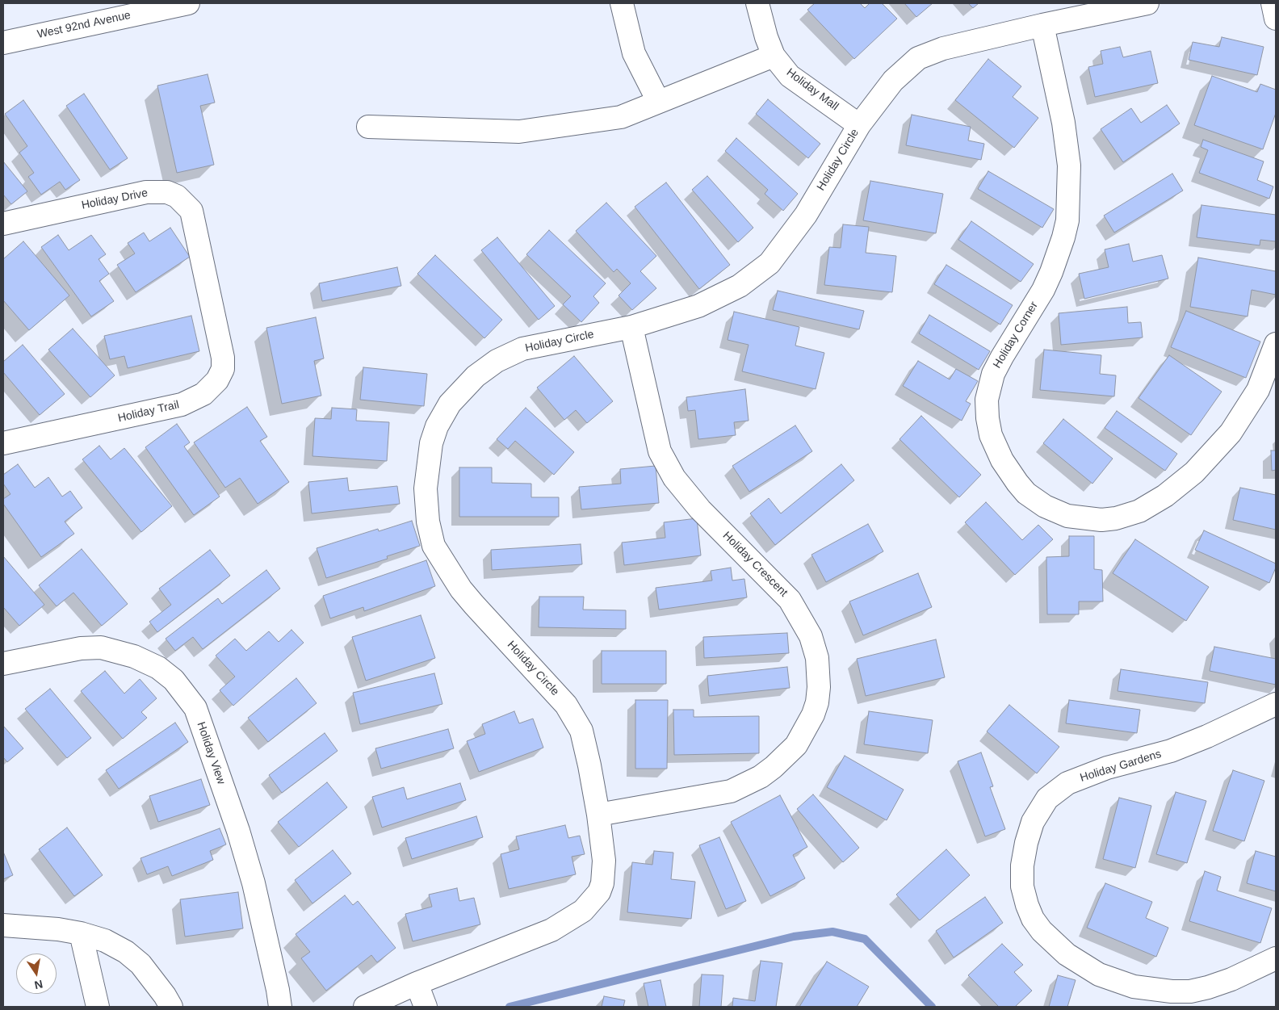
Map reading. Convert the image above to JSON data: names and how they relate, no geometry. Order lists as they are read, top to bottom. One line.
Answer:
{"streets":{"street":["West 92nd Avenue","Holiday Mall","Holiday Circle","Holiday Drive","Holiday Corner","Holiday Trail","Holiday Crescent","Holiday View","Holiday Gardens"]},"crossings":[["Holiday Mall","Holiday Circle"],["Holiday Circle","Holiday Corner"],["Holiday Circle","Holiday Crescent"],["Holiday Drive","Holiday Trail"]],"north":"bottom"}
